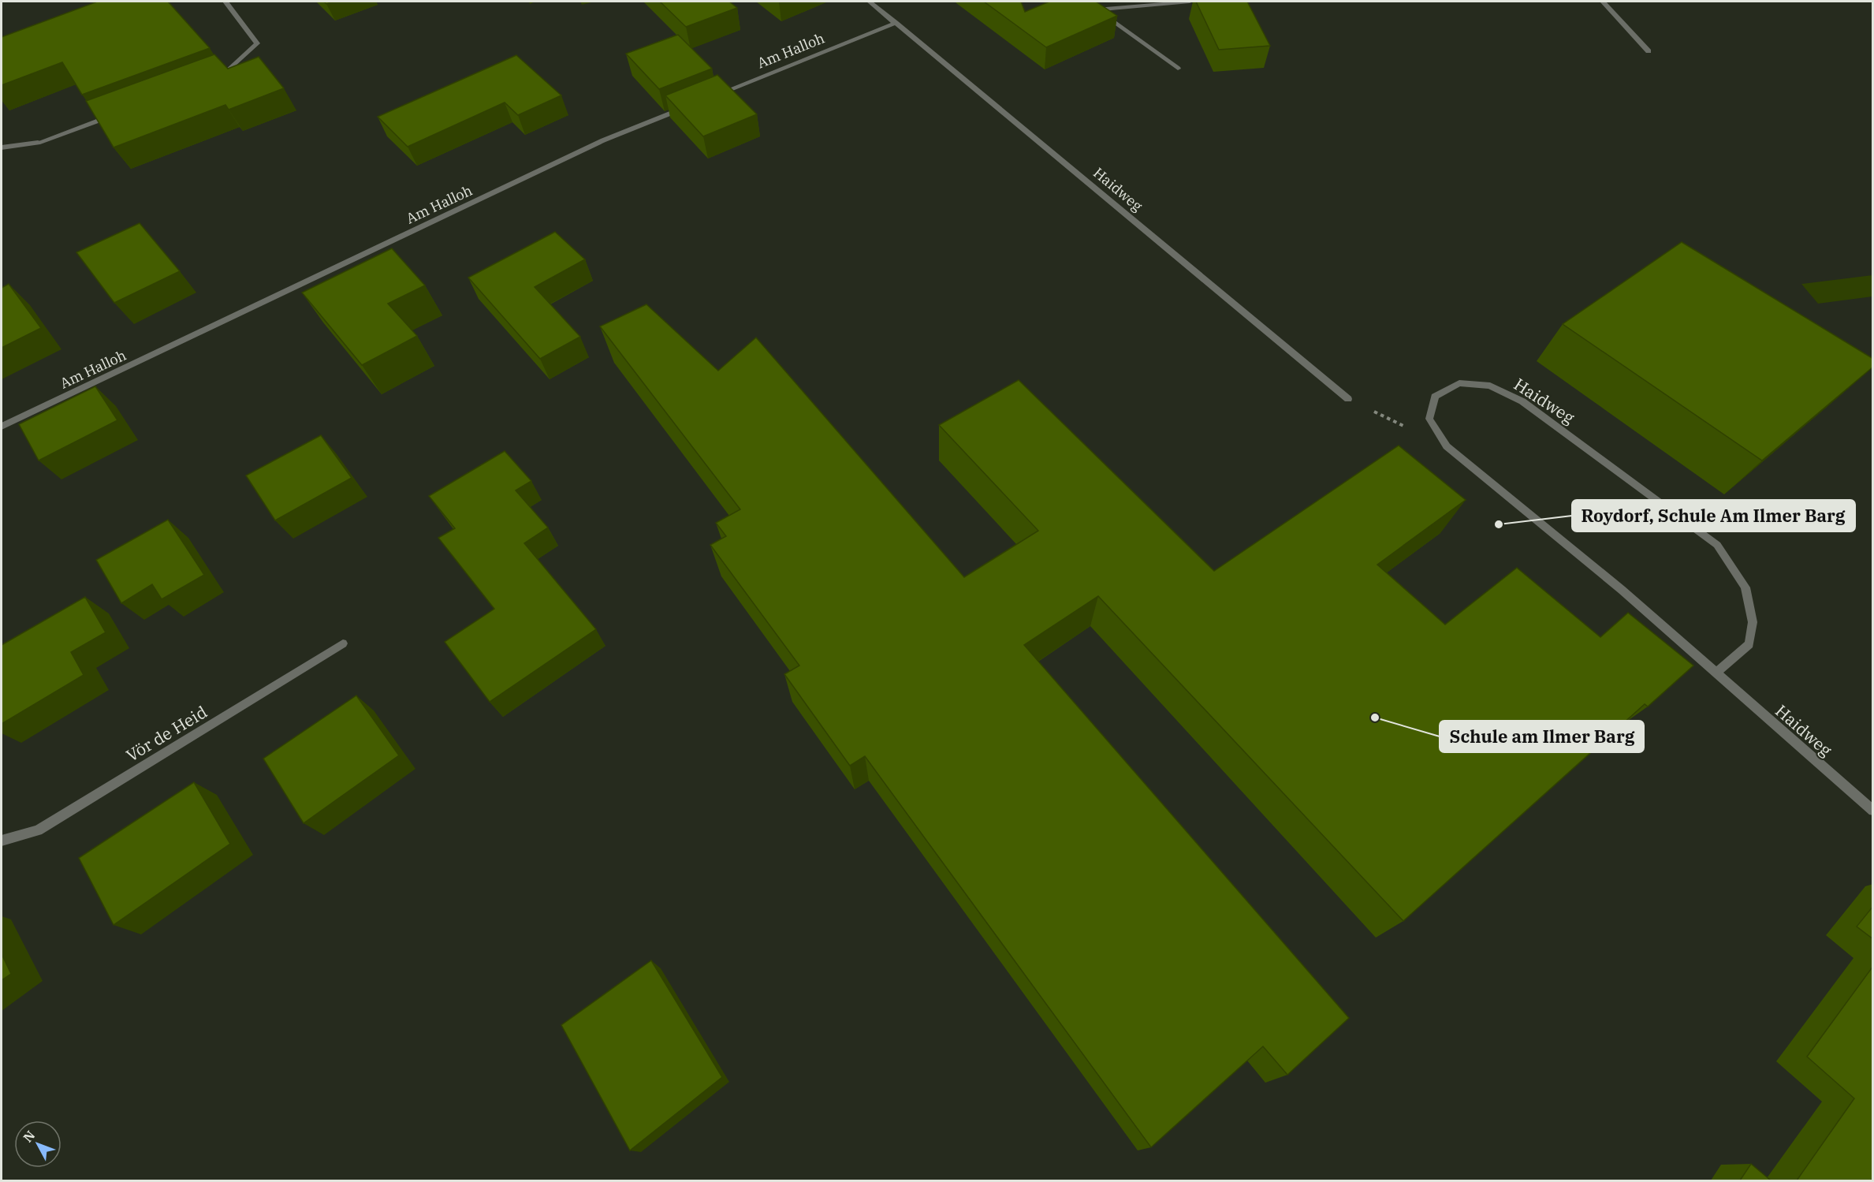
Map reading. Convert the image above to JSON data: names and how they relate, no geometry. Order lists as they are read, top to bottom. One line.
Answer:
{"streets":{"street":["Am Halloh","Haidweg","Vör de Heid"]},"crossings":[["Am Halloh","Haidweg"]],"places":["Roydorf, Schule Am Ilmer Barg","Schule am Ilmer Barg"],"north":"top left"}
